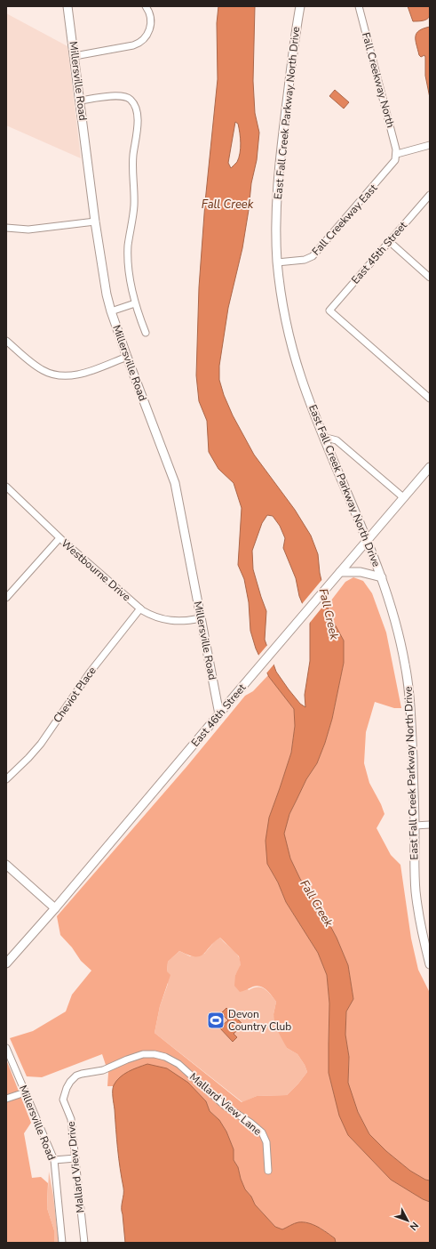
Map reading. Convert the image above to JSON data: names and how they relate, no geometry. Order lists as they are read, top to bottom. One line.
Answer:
{"streets":{"main road":["Millersville Road","East Fall Creek Parkway North Drive","East 46th Street"],"street":["Fall Creekway North","Fall Creekway East","East 45th Street","Westbourne Drive","Cheviot Place","Mallard View Lane","Mallard View Drive"]},"crossings":[["Fall Creekway North","Fall Creekway East"],["Millersville Road","Westbourne Drive"],["Millersville Road","East 46th Street"],["East Fall Creek Parkway North Drive","Fall Creekway East"],["East Fall Creek Parkway North Drive","East 46th Street"],["Westbourne Drive","Cheviot Place"],["Mallard View Lane","Mallard View Drive"]],"water":["Fall Creek"],"places":{"sports":["Devon Country Club"]},"north":"bottom right"}
